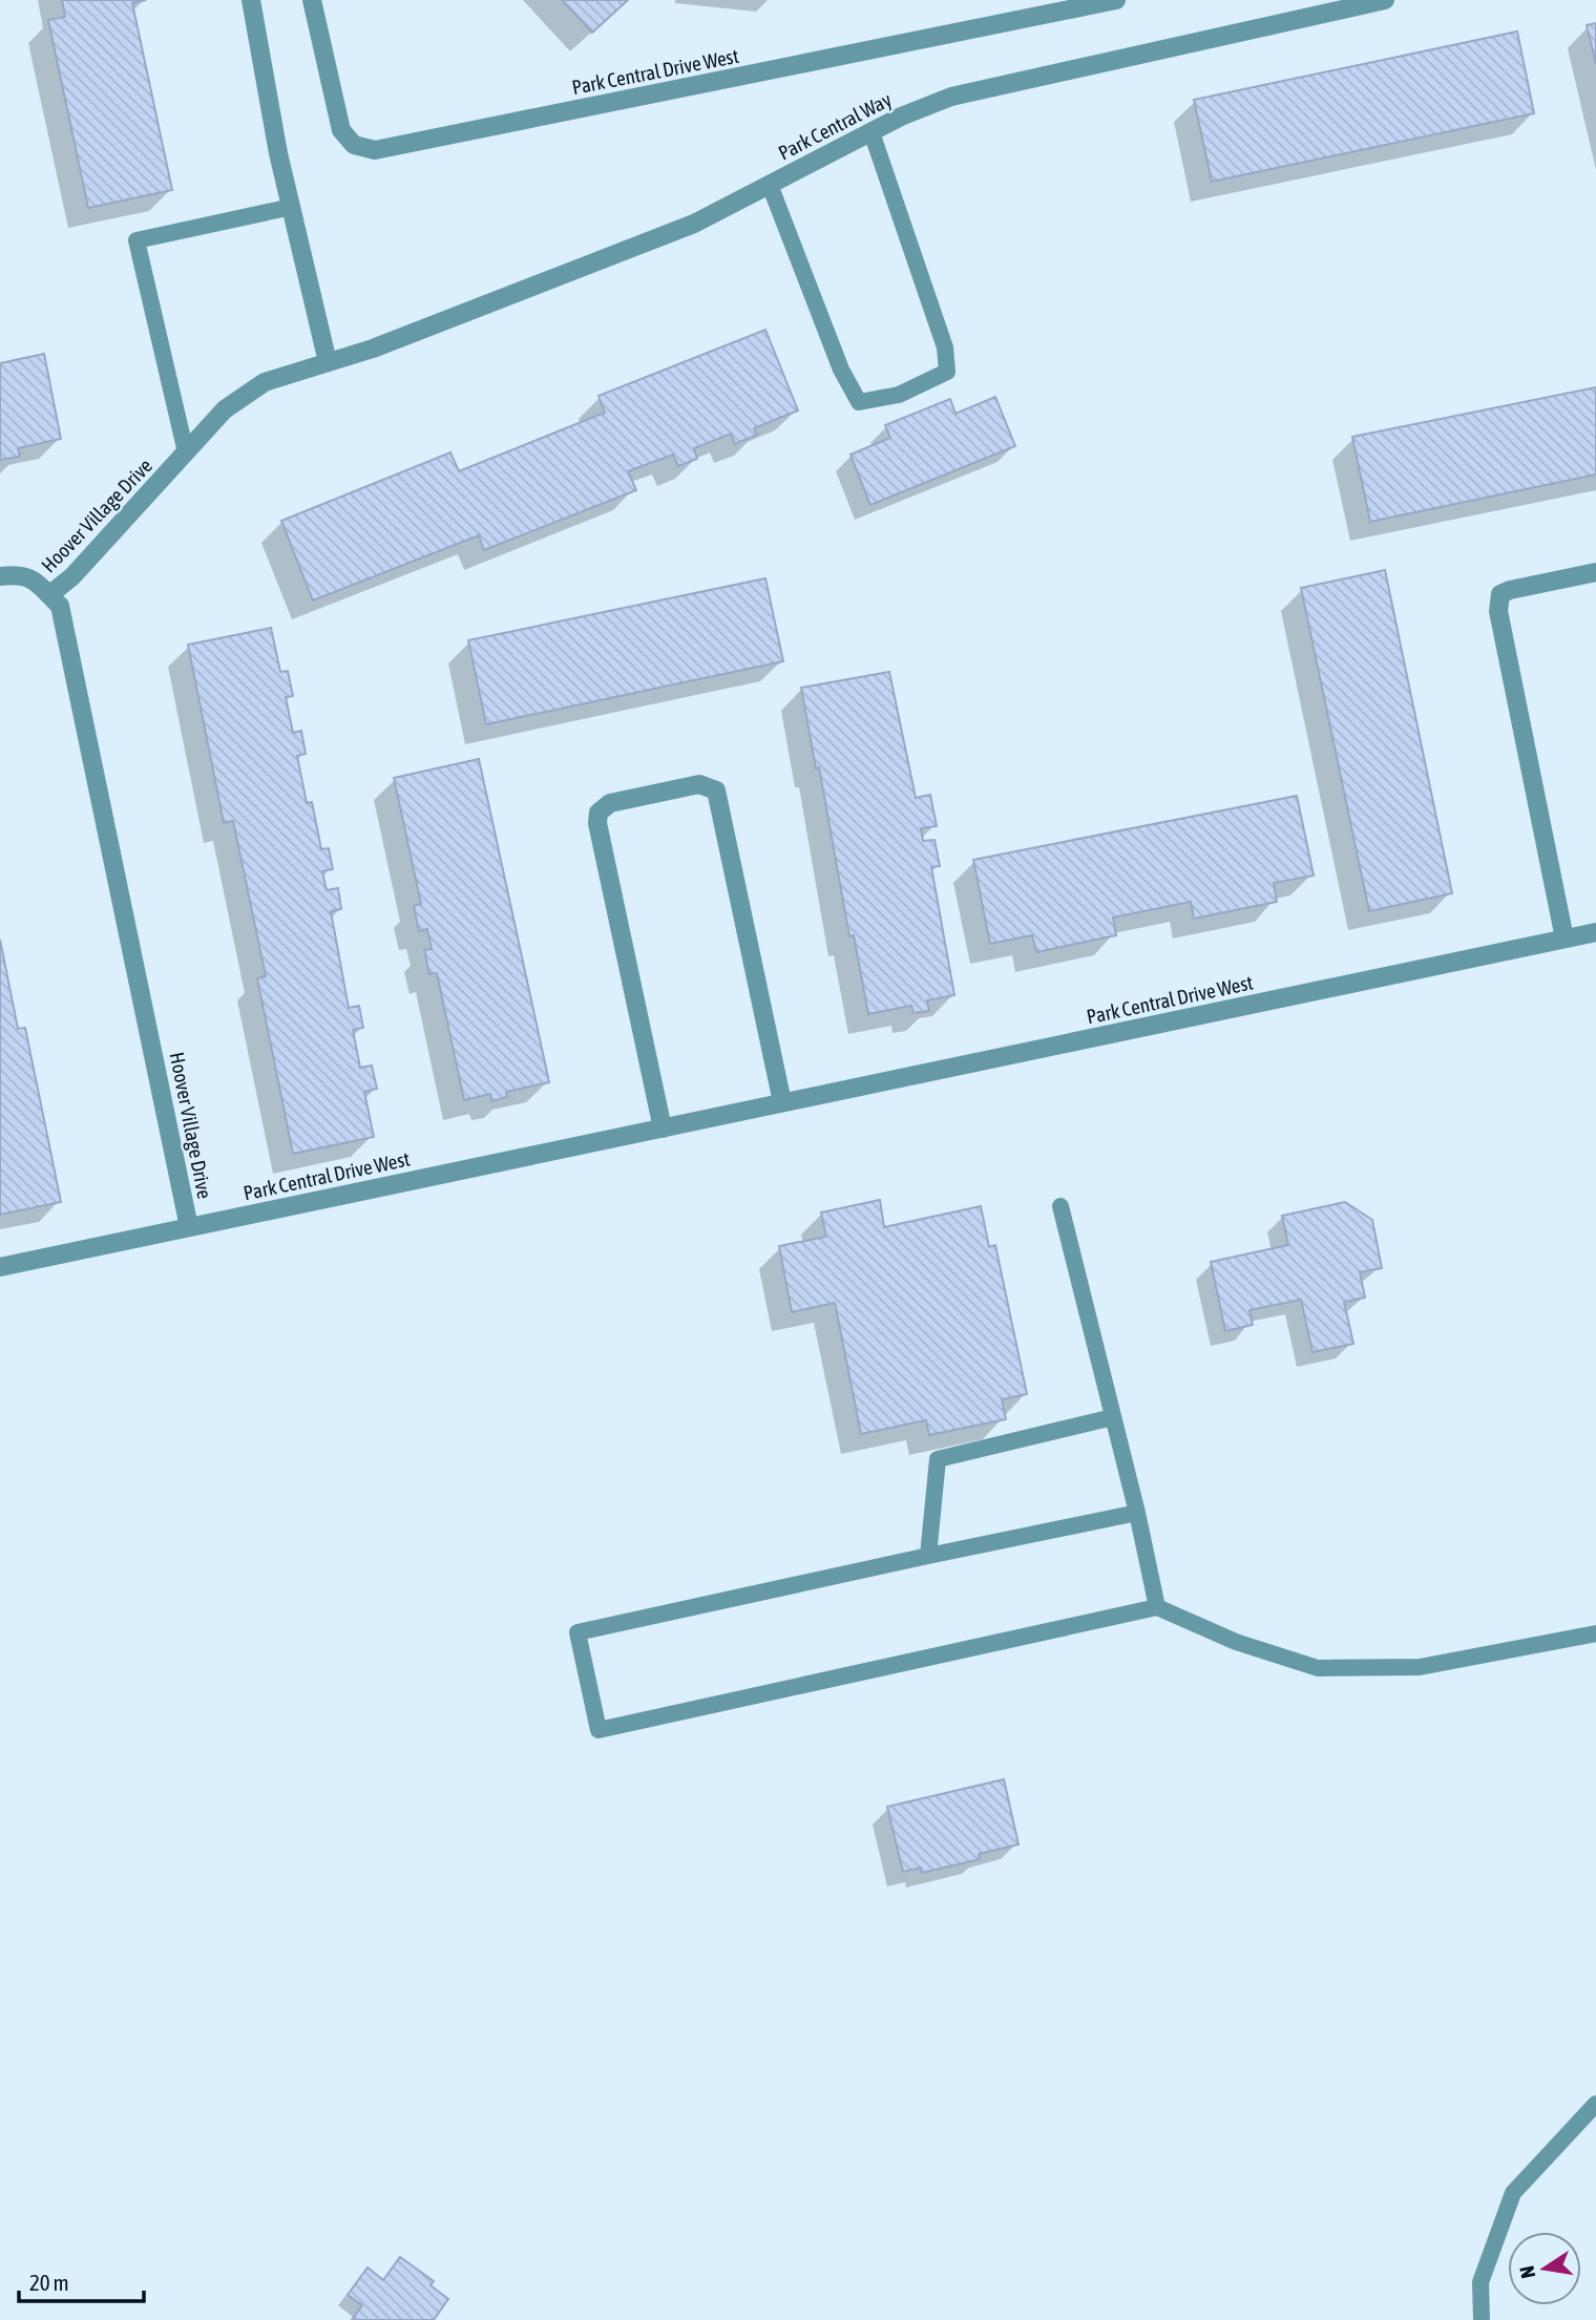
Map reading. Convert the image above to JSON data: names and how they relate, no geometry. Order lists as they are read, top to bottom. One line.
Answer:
{"streets":{"street":["Park Central Drive West","Park Central Way","Hoover Village Drive"]},"crossings":[["Park Central Drive West","Hoover Village Drive"],["Park Central Way","Hoover Village Drive"]],"scale_bar":"20 m","north":"left"}
